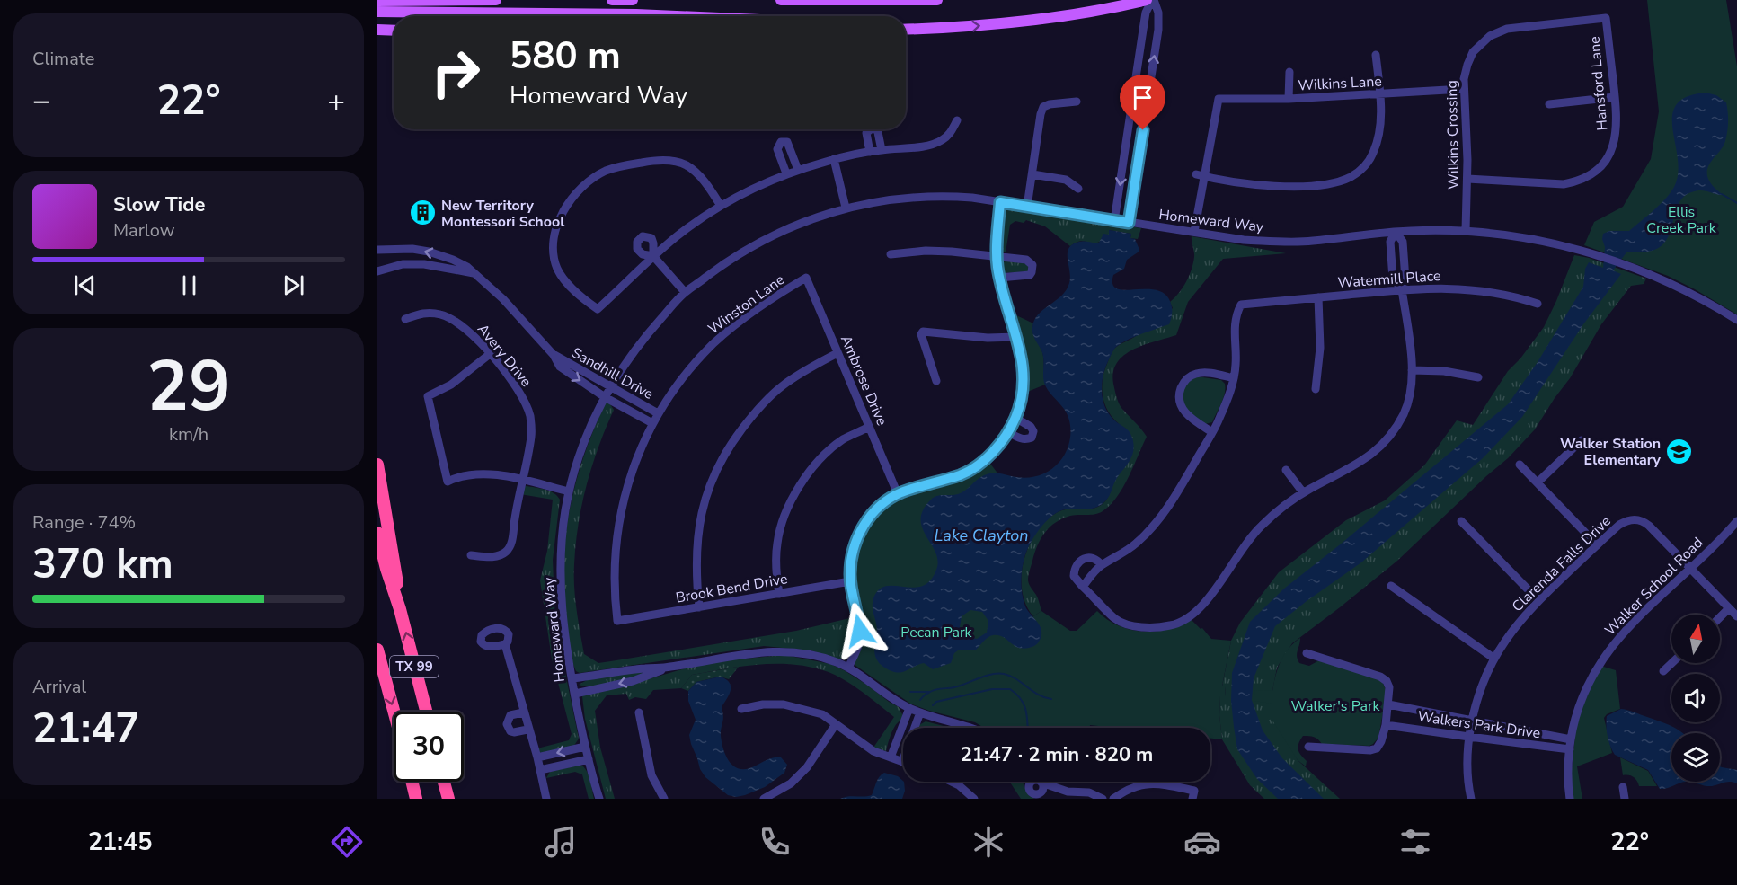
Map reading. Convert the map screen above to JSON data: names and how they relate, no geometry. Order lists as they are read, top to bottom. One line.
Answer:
{"streets":{"highway":["TX 99"],"street":["Wilkins Lane","Hansford Lane","Wilkins Crossing","Homeward Way","Watermill Place","Winston Lane","Avery Drive","Sandhill Drive","Ambrose Drive","Clarenda Falls Drive","Walker School Road","Brook Bend Drive","Walkers Park Drive"]},"crossings":[["Wilkins Lane","Hansford Lane"],["Wilkins Lane","Wilkins Crossing"],["Hansford Lane","Wilkins Crossing"],["Wilkins Crossing","Homeward Way"],["Homeward Way","Sandhill Drive"],["Winston Lane","Sandhill Drive"],["Winston Lane","Ambrose Drive"],["Winston Lane","Brook Bend Drive"],["Clarenda Falls Drive","Walker School Road"],["Clarenda Falls Drive","Walkers Park Drive"],["Walker School Road","Walkers Park Drive"]],"water":["Lake Clayton"],"parks":["Ellis Creek Park","Pecan Park","Walker's Park"],"places":{"building":["New Territory Montessori School"],"school or university":["Walker Station Elementary"]},"north":"top","page":{"tile":["Climate",["29","km/h"],["Range · 74%","370 km"],["Arrival","21:47"]],"turn":["580 m","Homeward Way"],"heat":["−","22°","+"],"song":["Slow Tide","Marlow"],"limit":"30","trip":"21:47 · 2 min · 820 m","tabs":["21:45","22°"]}}
